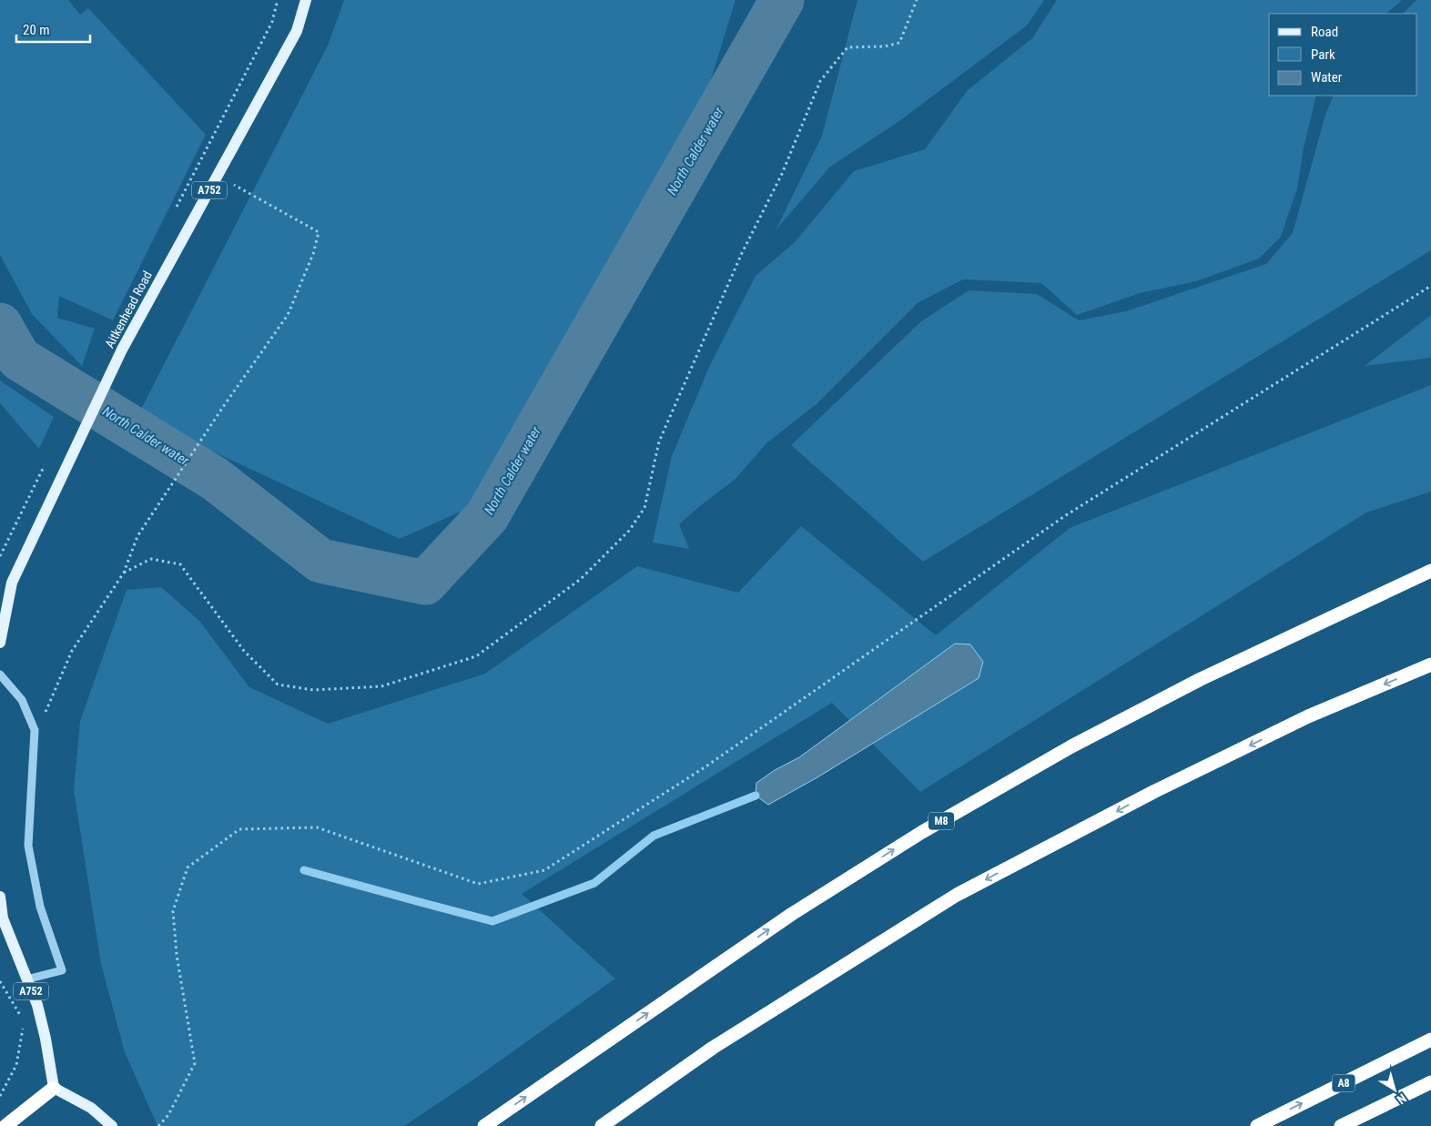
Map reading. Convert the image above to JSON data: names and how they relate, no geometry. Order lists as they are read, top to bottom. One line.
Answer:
{"streets":{"highway":["M8","A8"],"main road":["A752","Aitkenhead Road"]},"water":["North Calder water"],"legend":["Road","Park","Water"],"scale_bar":"20 m","north":"bottom right"}
